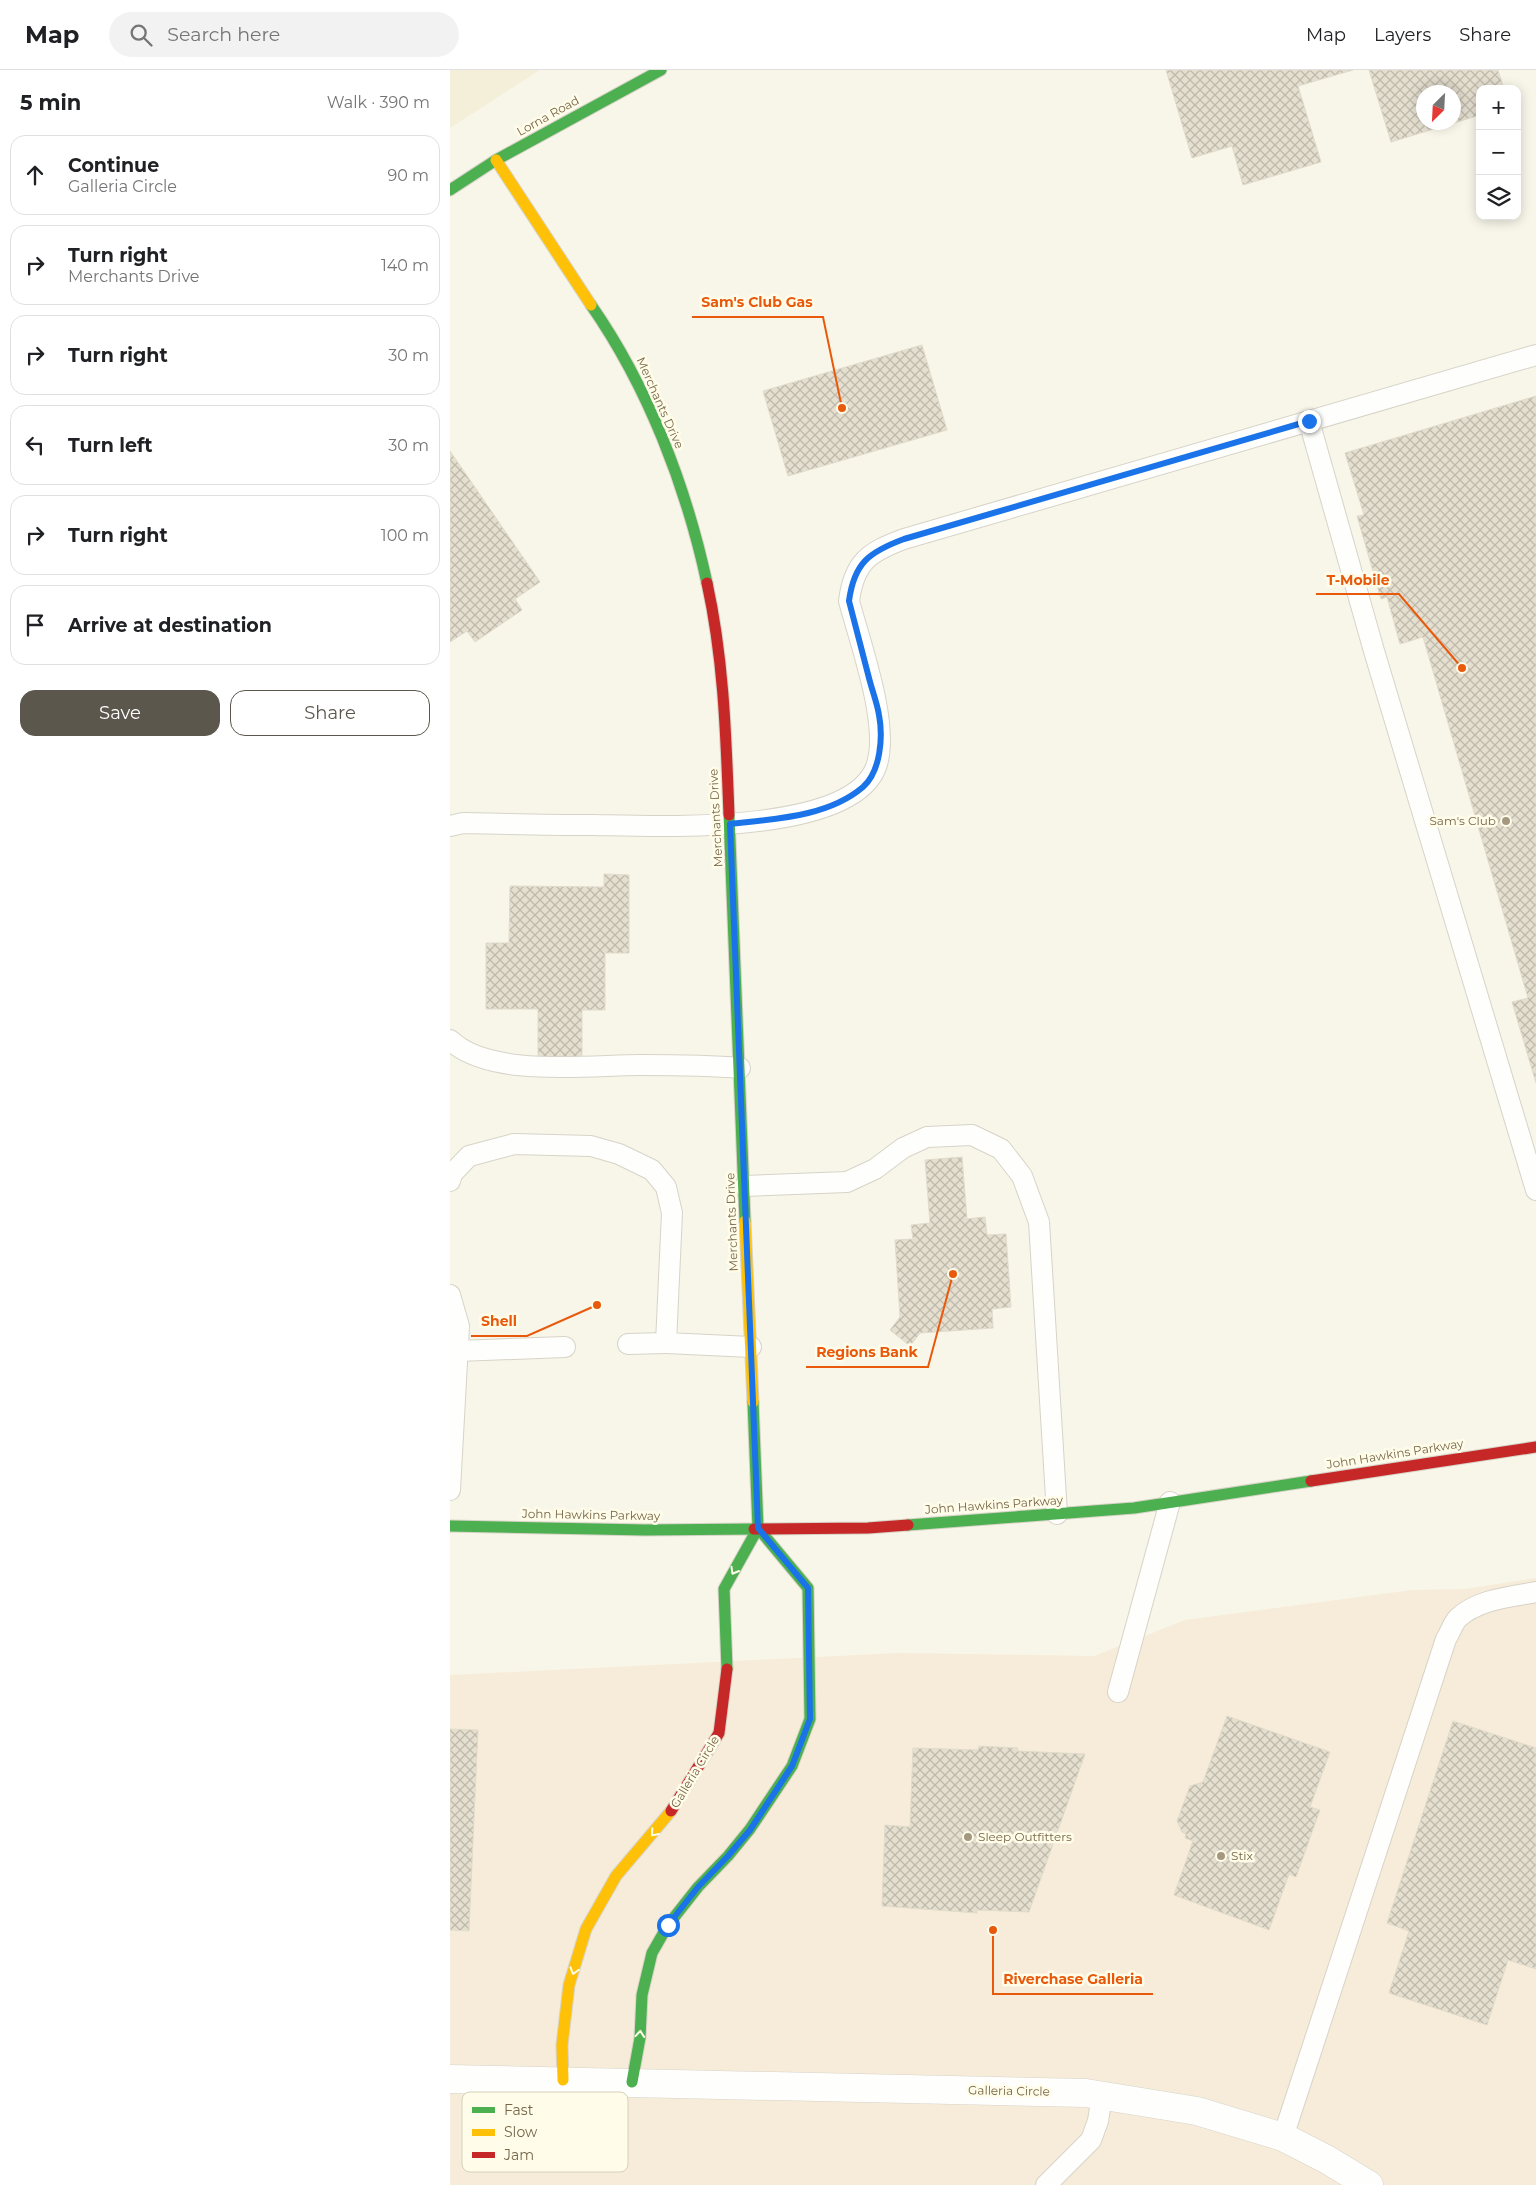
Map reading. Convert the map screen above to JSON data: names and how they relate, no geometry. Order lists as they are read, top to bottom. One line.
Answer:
{"streets":{"street":["Lorna Road","Merchants Drive","John Hawkins Parkway","Galleria Circle"]},"crossings":[["Lorna Road","Merchants Drive"],["Merchants Drive","John Hawkins Parkway"],["Merchants Drive","Galleria Circle"],["John Hawkins Parkway","Galleria Circle"]],"places":["Sam's Club Gas","T-Mobile","Sam's Club","Regions Bank","Shell","Sleep Outfitters","Stix","Riverchase Galleria"],"legend":["Fast","Slow","Jam"],"north":"bottom left","page":{"header":"Map","search":"Search here","nav":["Map","Layers","Share"],"heading":["5 min","Walk · 390 m"],"map_buttons":["+","−"],"list":[["Continue","Galleria Circle","90 m"],["Turn right","Merchants Drive","140 m"],["Turn right","30 m"],["Turn left","30 m"],["Turn right","100 m"],"Arrive at destination"],"buttons":["Save","Share"]}}
